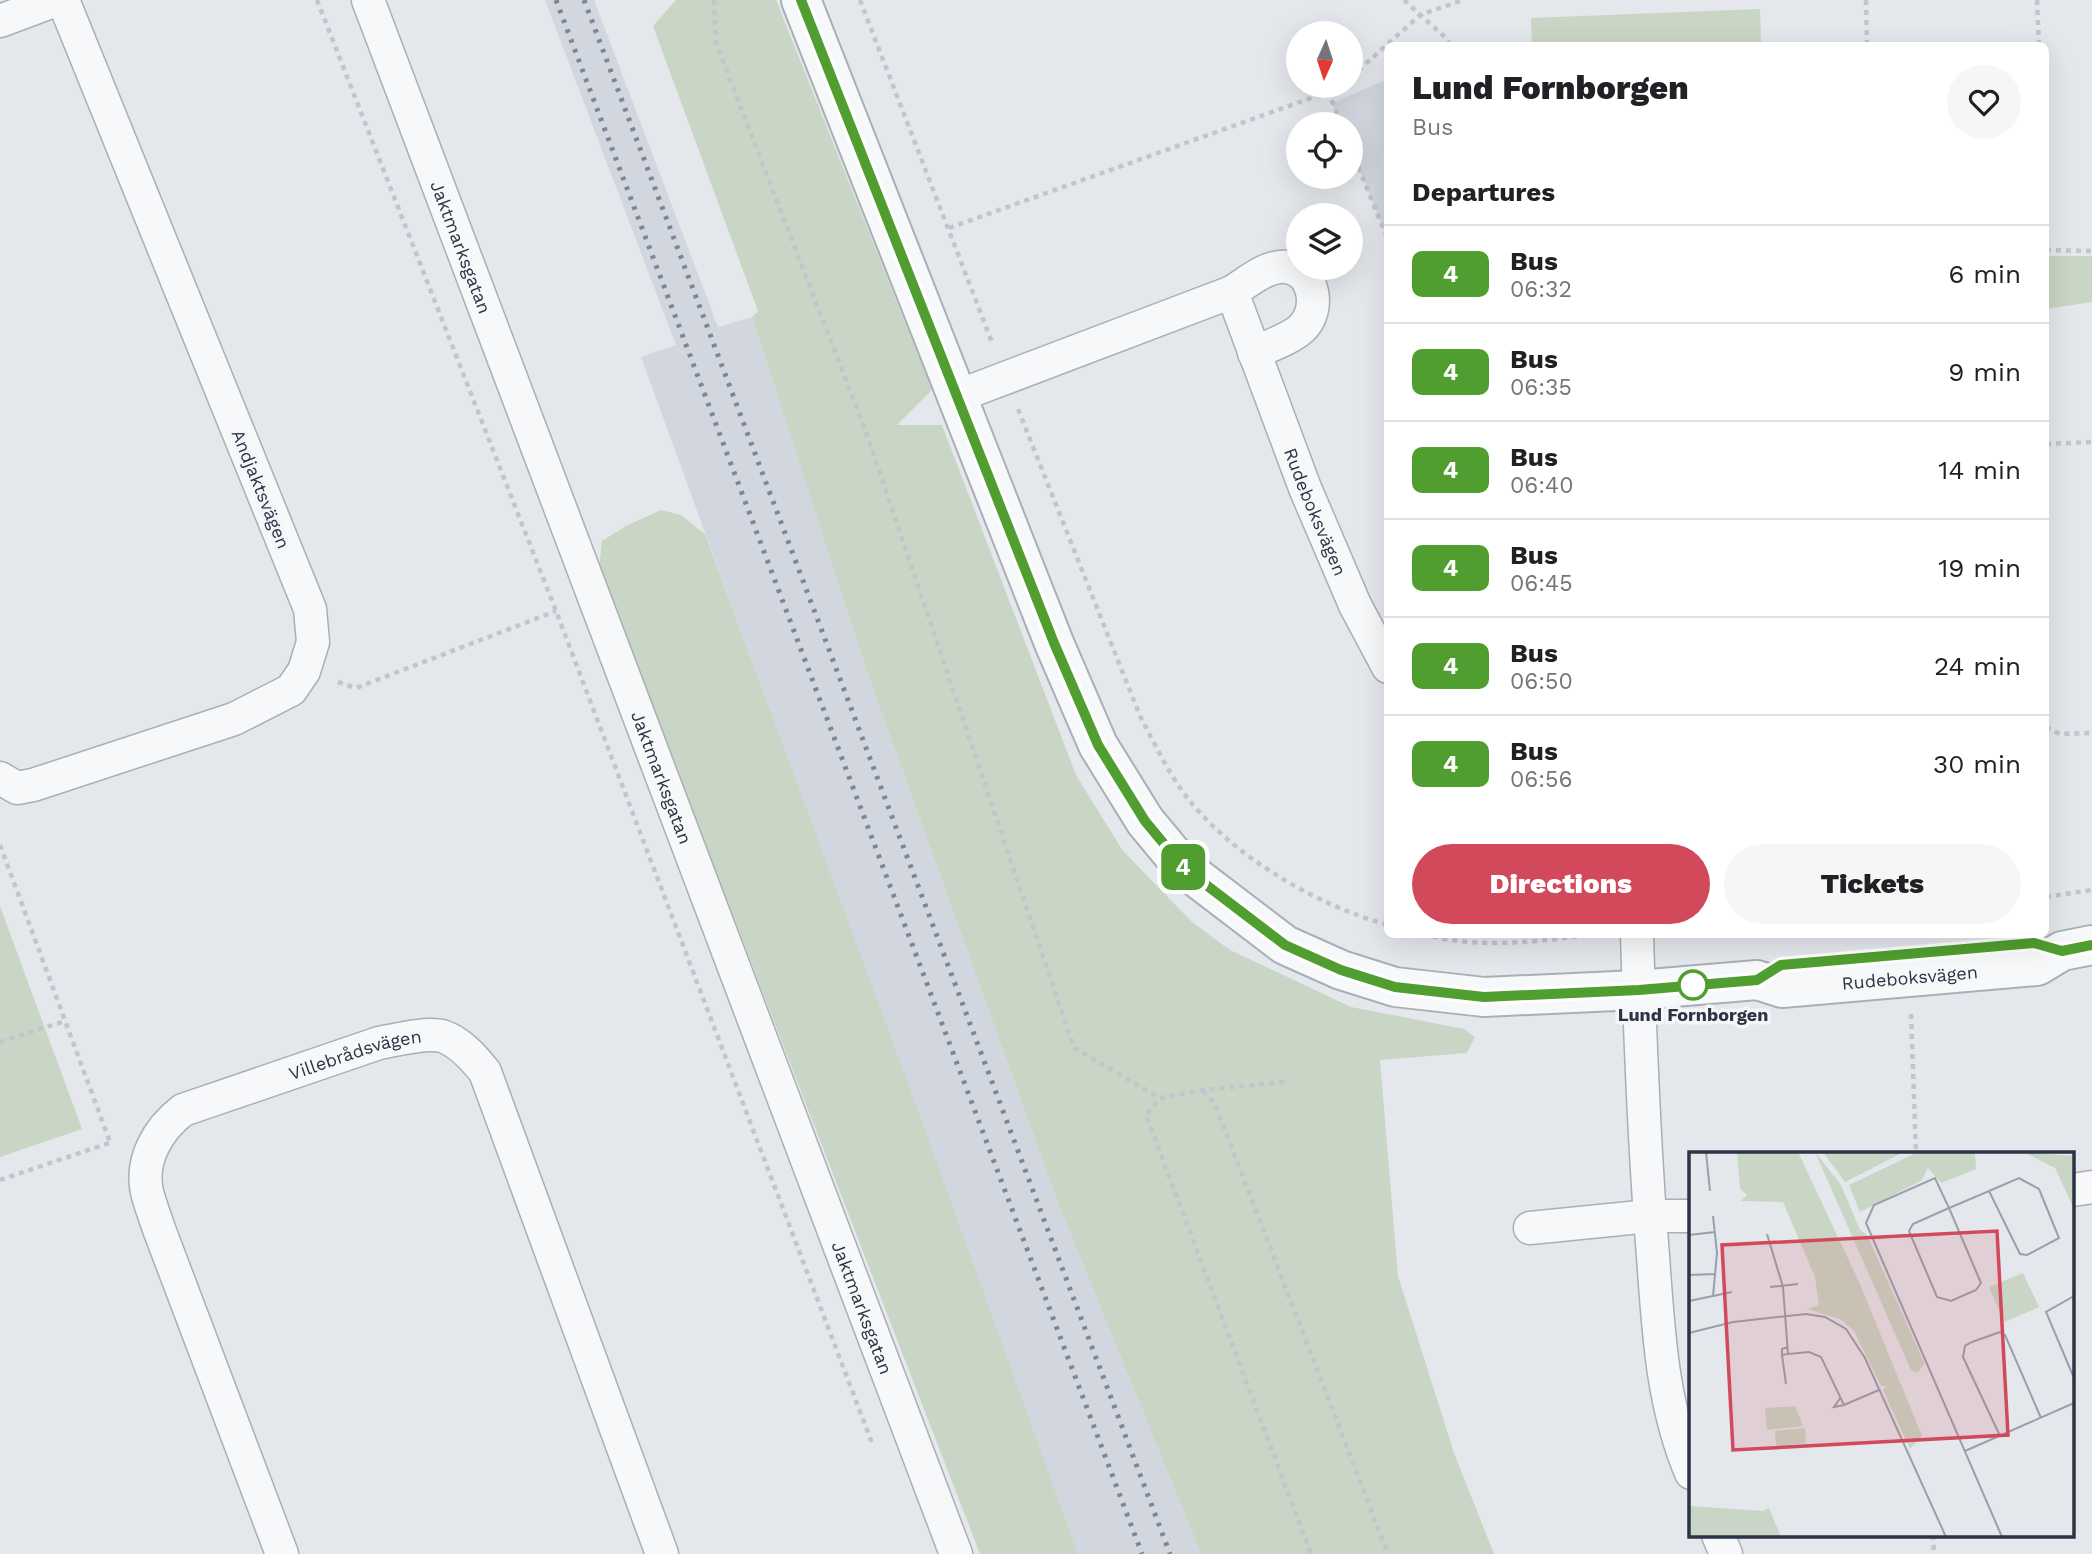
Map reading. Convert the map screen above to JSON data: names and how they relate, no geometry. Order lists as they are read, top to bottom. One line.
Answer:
{"streets":{"street":["Jaktmarksgatan","Andjaktsvägen","Rudeboksvägen","Villebrådsvägen"]},"places":["Lund Fornborgen"],"lines":["bus line 4"],"north":"bottom","page":{"on_map":"4","heading":[["Lund Fornborgen","Bus"],"Departures"],"list":[{"mark":"4","name":"Bus","note":"06:32","value":"6 min"},{"mark":"4","name":"Bus","note":"06:35","value":"9 min"},{"mark":"4","name":"Bus","note":"06:40","value":"14 min"},{"mark":"4","name":"Bus","note":"06:45","value":"19 min"},{"mark":"4","name":"Bus","note":"06:50","value":"24 min"},{"mark":"4","name":"Bus","note":"06:56","value":"30 min"}],"buttons":["Directions","Tickets"]}}
